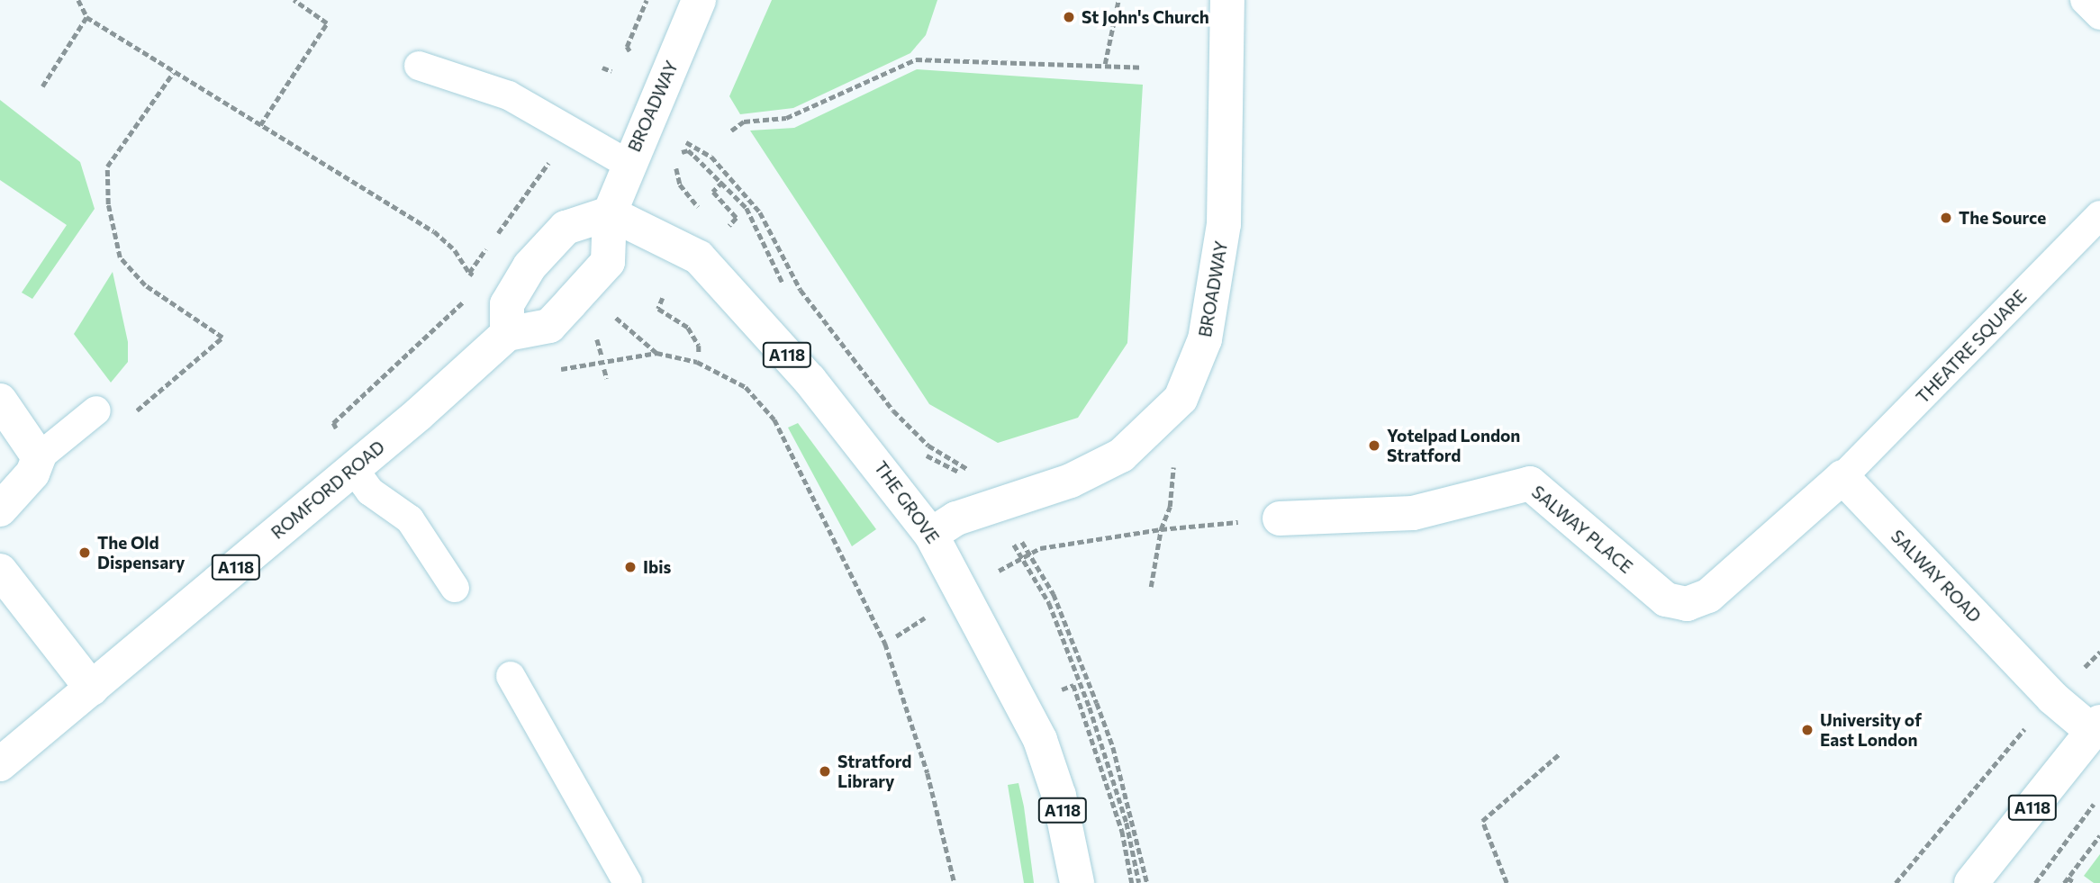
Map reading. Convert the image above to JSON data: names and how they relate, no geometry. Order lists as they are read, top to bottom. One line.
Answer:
{"streets":{"main road":["BROADWAY","A118","ROMFORD ROAD","THE GROVE","SALWAY PLACE","SALWAY ROAD"],"lane":["THEATRE SQUARE"]},"crossings":[["BROADWAY","THE GROVE"],["THEATRE SQUARE","SALWAY PLACE"],["THEATRE SQUARE","SALWAY ROAD"],["A118","SALWAY ROAD"],["SALWAY PLACE","SALWAY ROAD"]],"places":["St John's Church","The Source","Yotelpad London Stratford","The Old Dispensary","Ibis","University of East London","Stratford Library"]}
